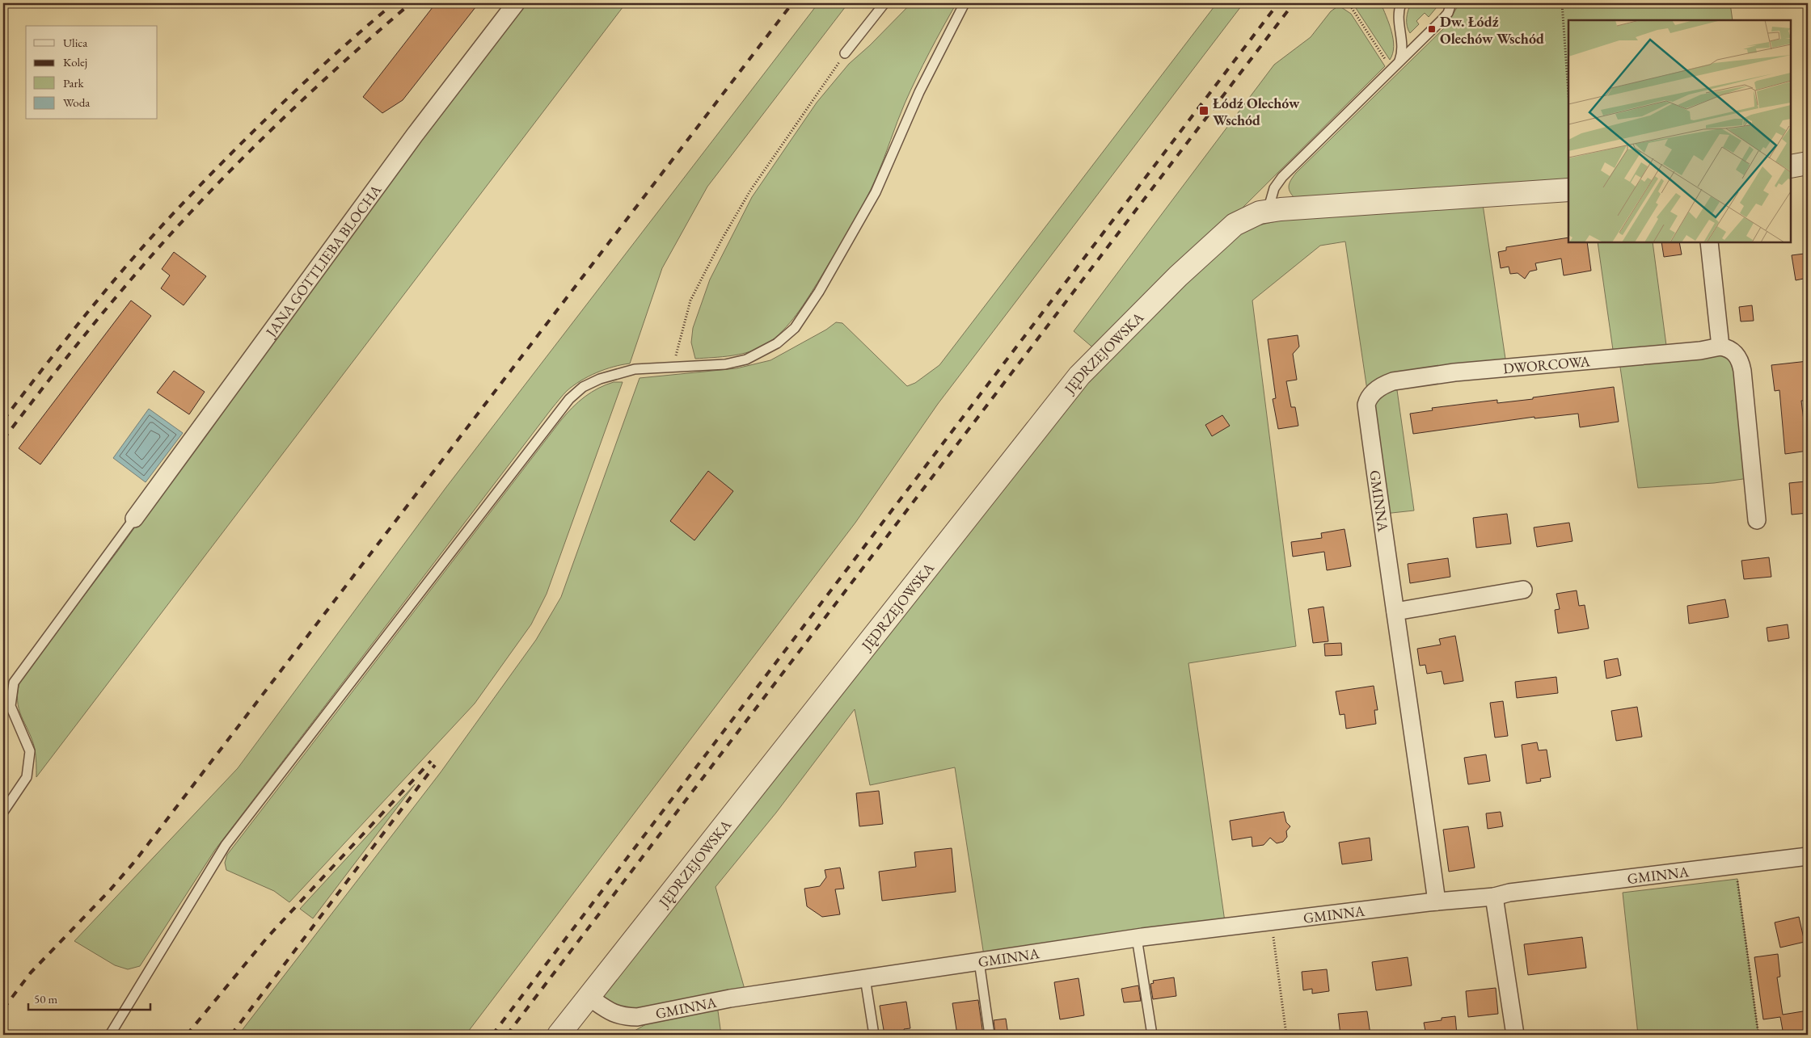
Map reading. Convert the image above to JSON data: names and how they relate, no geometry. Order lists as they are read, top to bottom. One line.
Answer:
{"streets":{"street":["JANA GOTTLIEBA BLOCHA","JĘDRZEJOWSKA","DWORCOWA","GMINNA"]},"crossings":[["JĘDRZEJOWSKA","GMINNA"],["DWORCOWA","GMINNA"]],"places":{"transit":["Dw. Łódź Olechów Wschód","Łódź Olechów Wschód"]},"legend":["Ulica","Kolej","Park","Woda"],"scale_bar":"50 m"}
